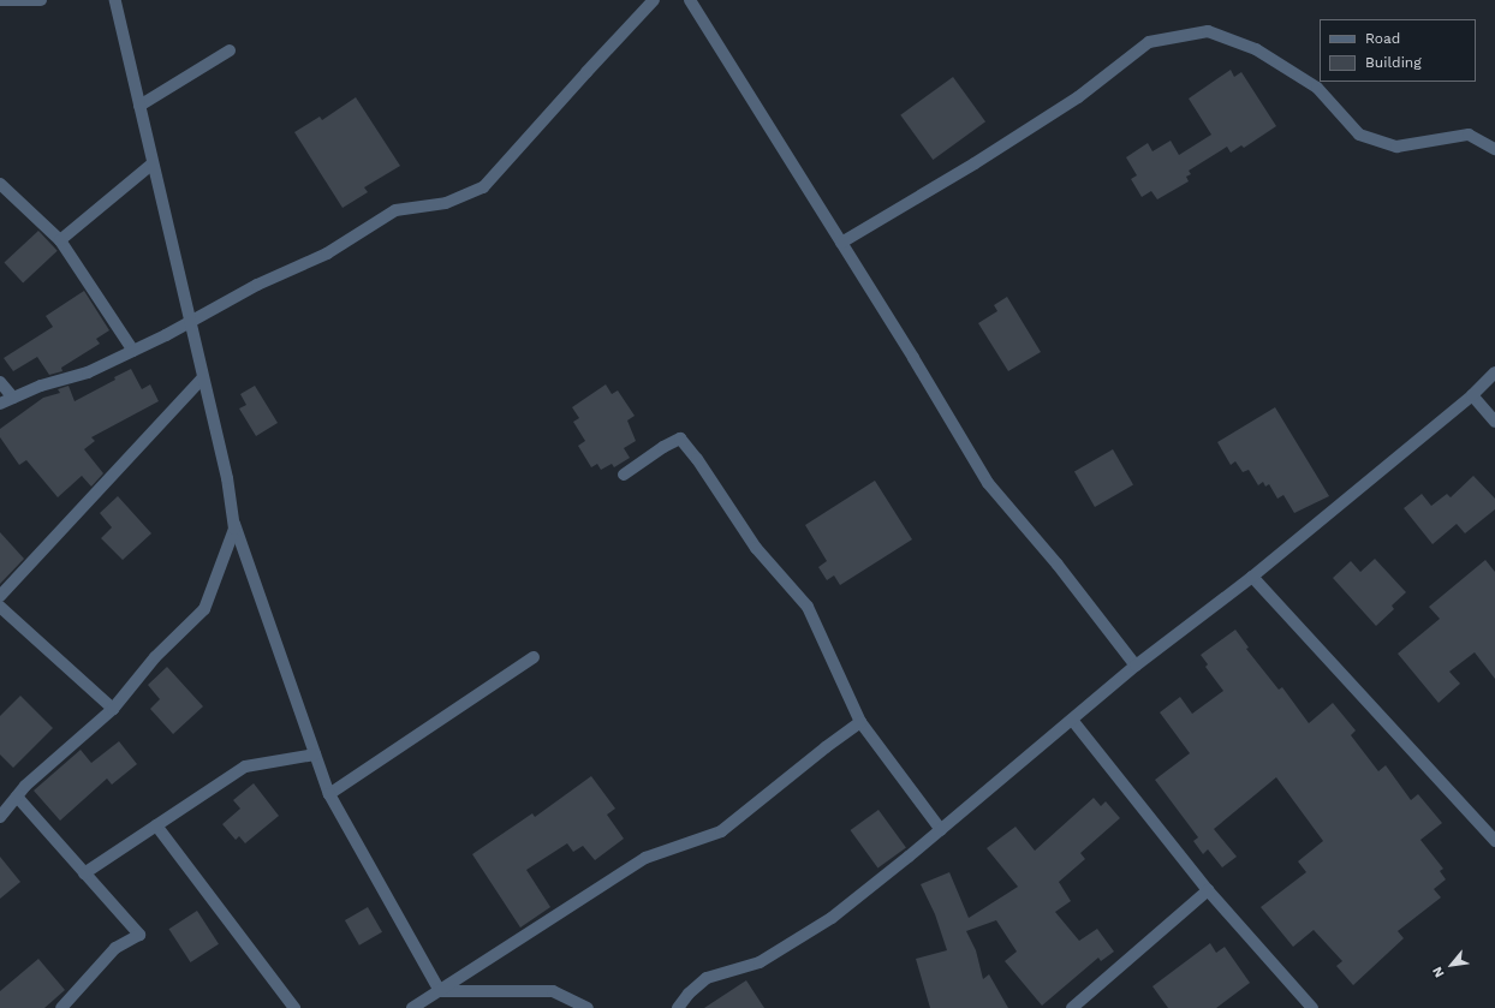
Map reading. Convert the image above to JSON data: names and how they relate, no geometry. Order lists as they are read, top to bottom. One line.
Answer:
{"legend":["Road","Building"],"north":"bottom left"}
